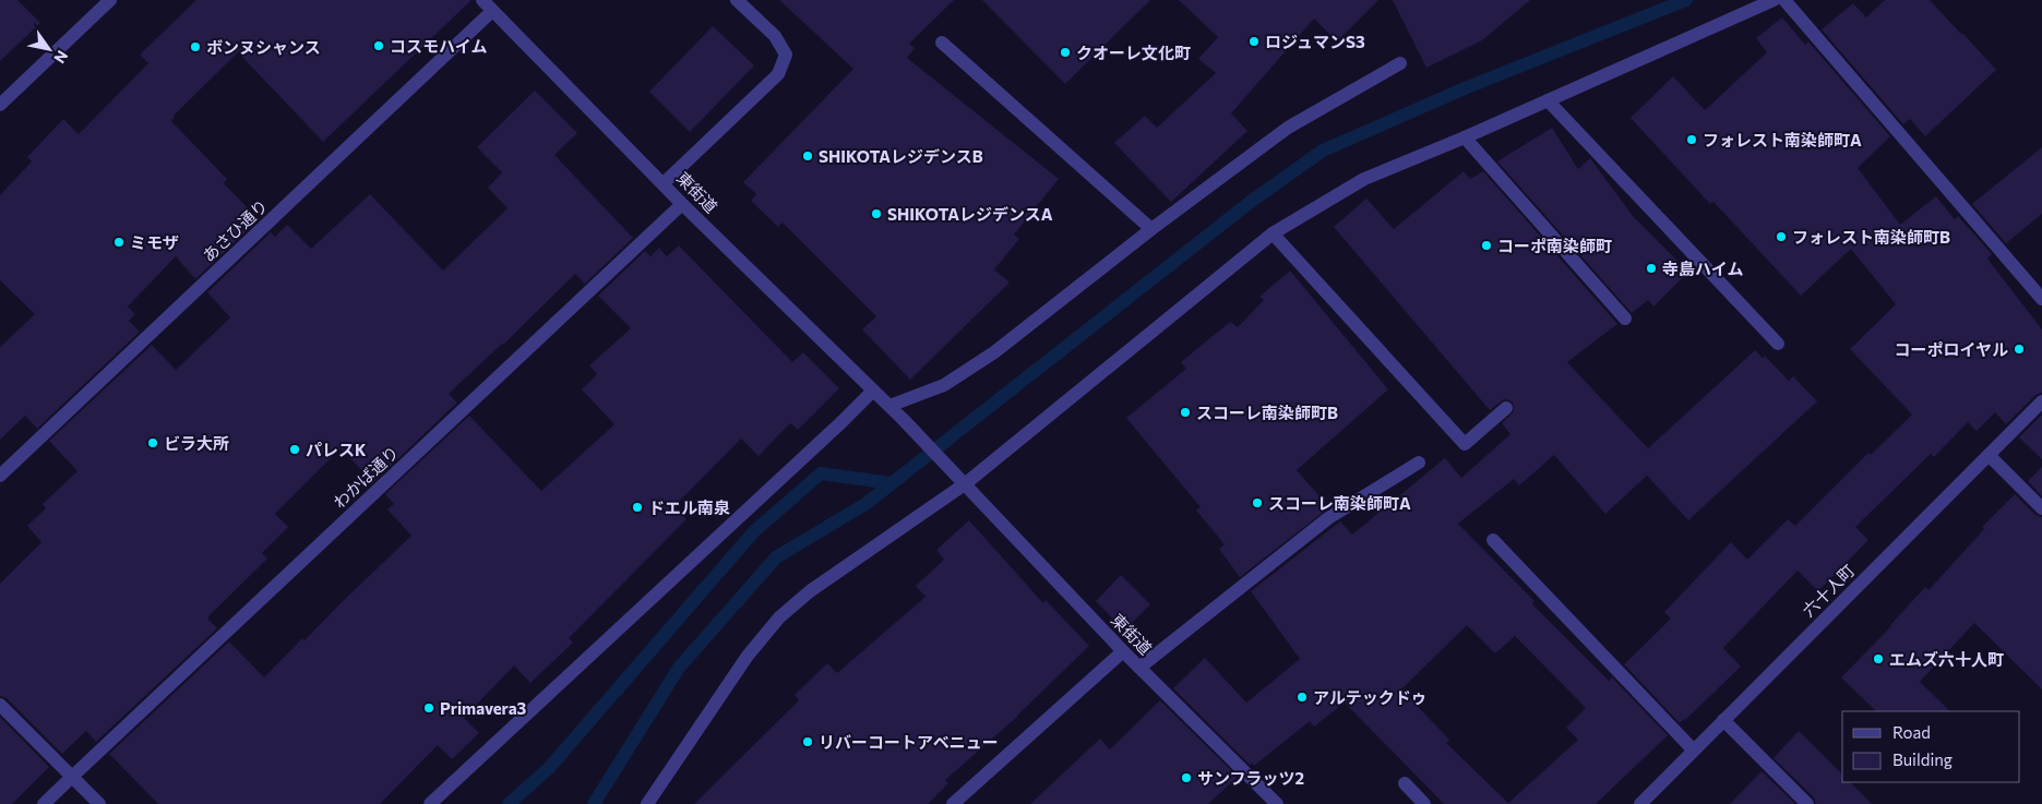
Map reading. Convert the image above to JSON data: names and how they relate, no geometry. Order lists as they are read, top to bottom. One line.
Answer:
{"streets":{"street":["東街道","あさひ通り","わかば通り","六十人町"]},"crossings":[["東街道","あさひ通り"],["東街道","わかば通り"]],"places":["ロジュマンS3","コスモハイム","ボンヌシャンス","クオーレ文化町","フォレスト南染師町A","SHIKOTAレジデンスB","SHIKOTAレジデンスA","フォレスト南染師町B","ミモザ","コーポ南染師町","寺島ハイム","コーポロイヤル","スコーレ南染師町B","ビラ大所","パレスK","スコーレ南染師町A","ドエル南泉","エムズ六十人町","アルテックドゥ","Primavera3","リバーコートアベニュー","サンフラッツ2"],"legend":["Road","Building"],"north":"bottom right"}
